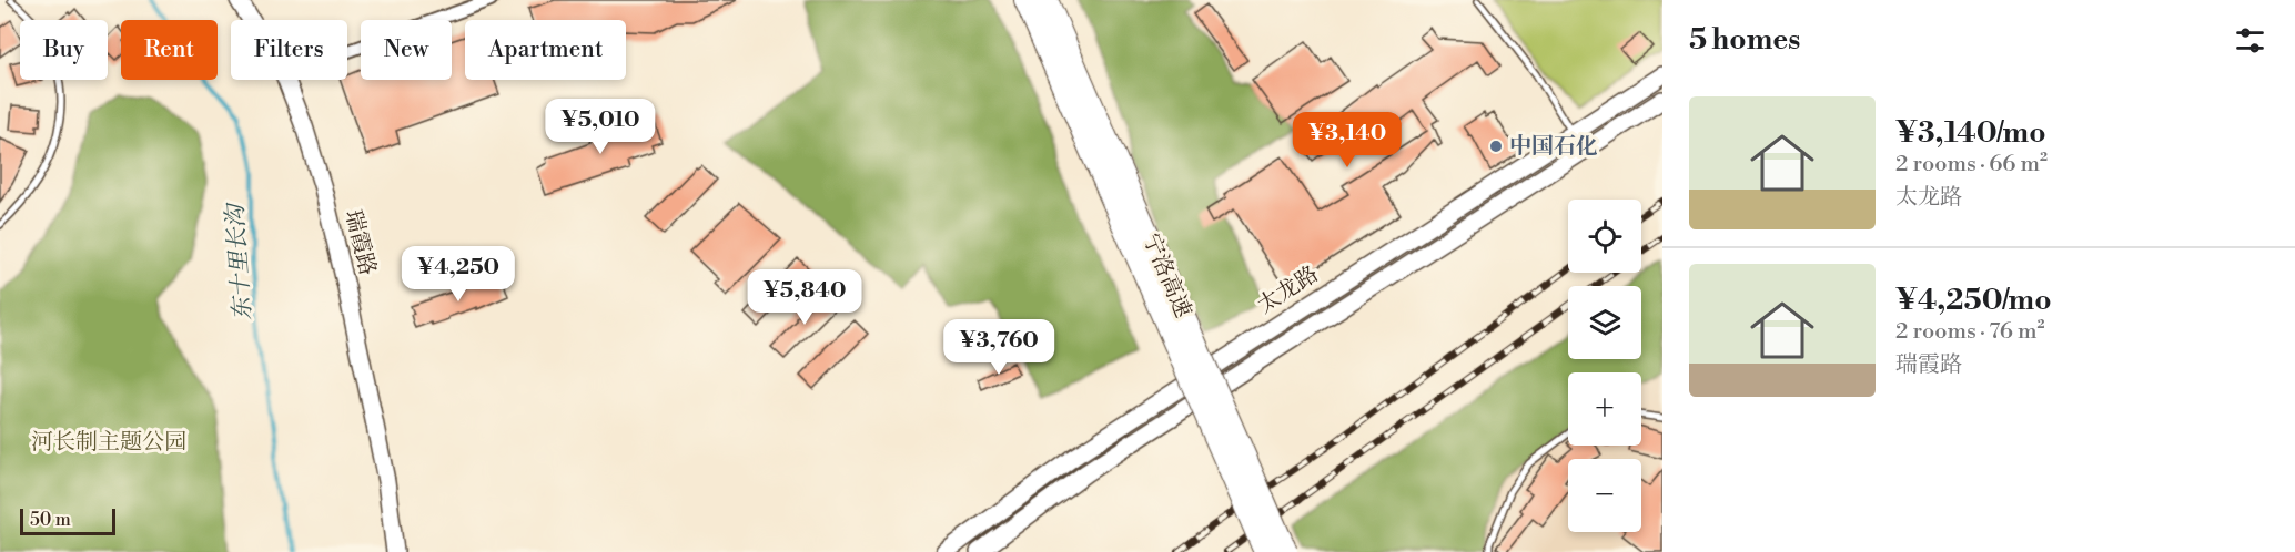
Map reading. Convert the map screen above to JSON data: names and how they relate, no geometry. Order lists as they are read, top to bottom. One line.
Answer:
{"streets":{"highway":["宁洛高速"],"main road":["瑞霞路","太龙路"]},"water":["东十里长沟"],"parks":["河长制主题公园"],"places":["中国石化"],"scale_bar":"50 m","page":{"heading":"5 homes","chip":["Buy","Rent","Filters","New","Apartment"],"list":[{"name":"¥3,140/mo","note":"2 rooms · 66 m² · 太龙路"},{"name":"¥4,250/mo","note":"2 rooms · 76 m² · 瑞霞路"}],"price":["¥5,010","¥3,140","¥4,250","¥5,840","¥3,760"],"map_buttons":["+","−"],"scale":"50 m"}}
